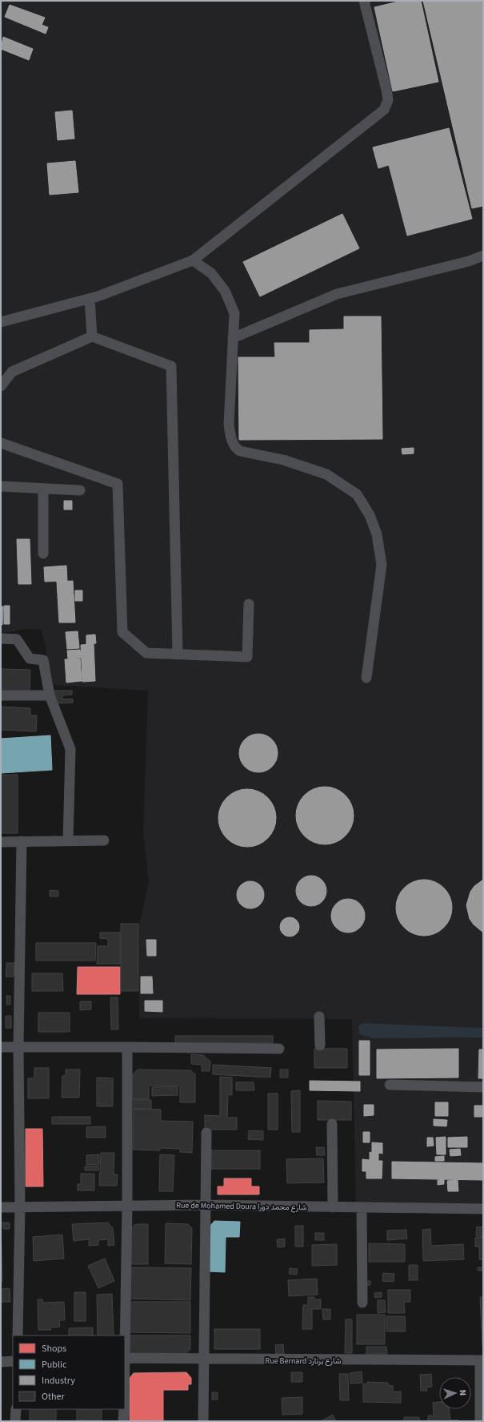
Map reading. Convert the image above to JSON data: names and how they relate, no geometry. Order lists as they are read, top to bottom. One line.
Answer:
{"streets":{"street":["Rue de Mohamed Doura شارع محمد دورا","Rue Bernard شارع برنارد"]},"legend":["Shops","Public","Industry","Other"],"north":"right"}
